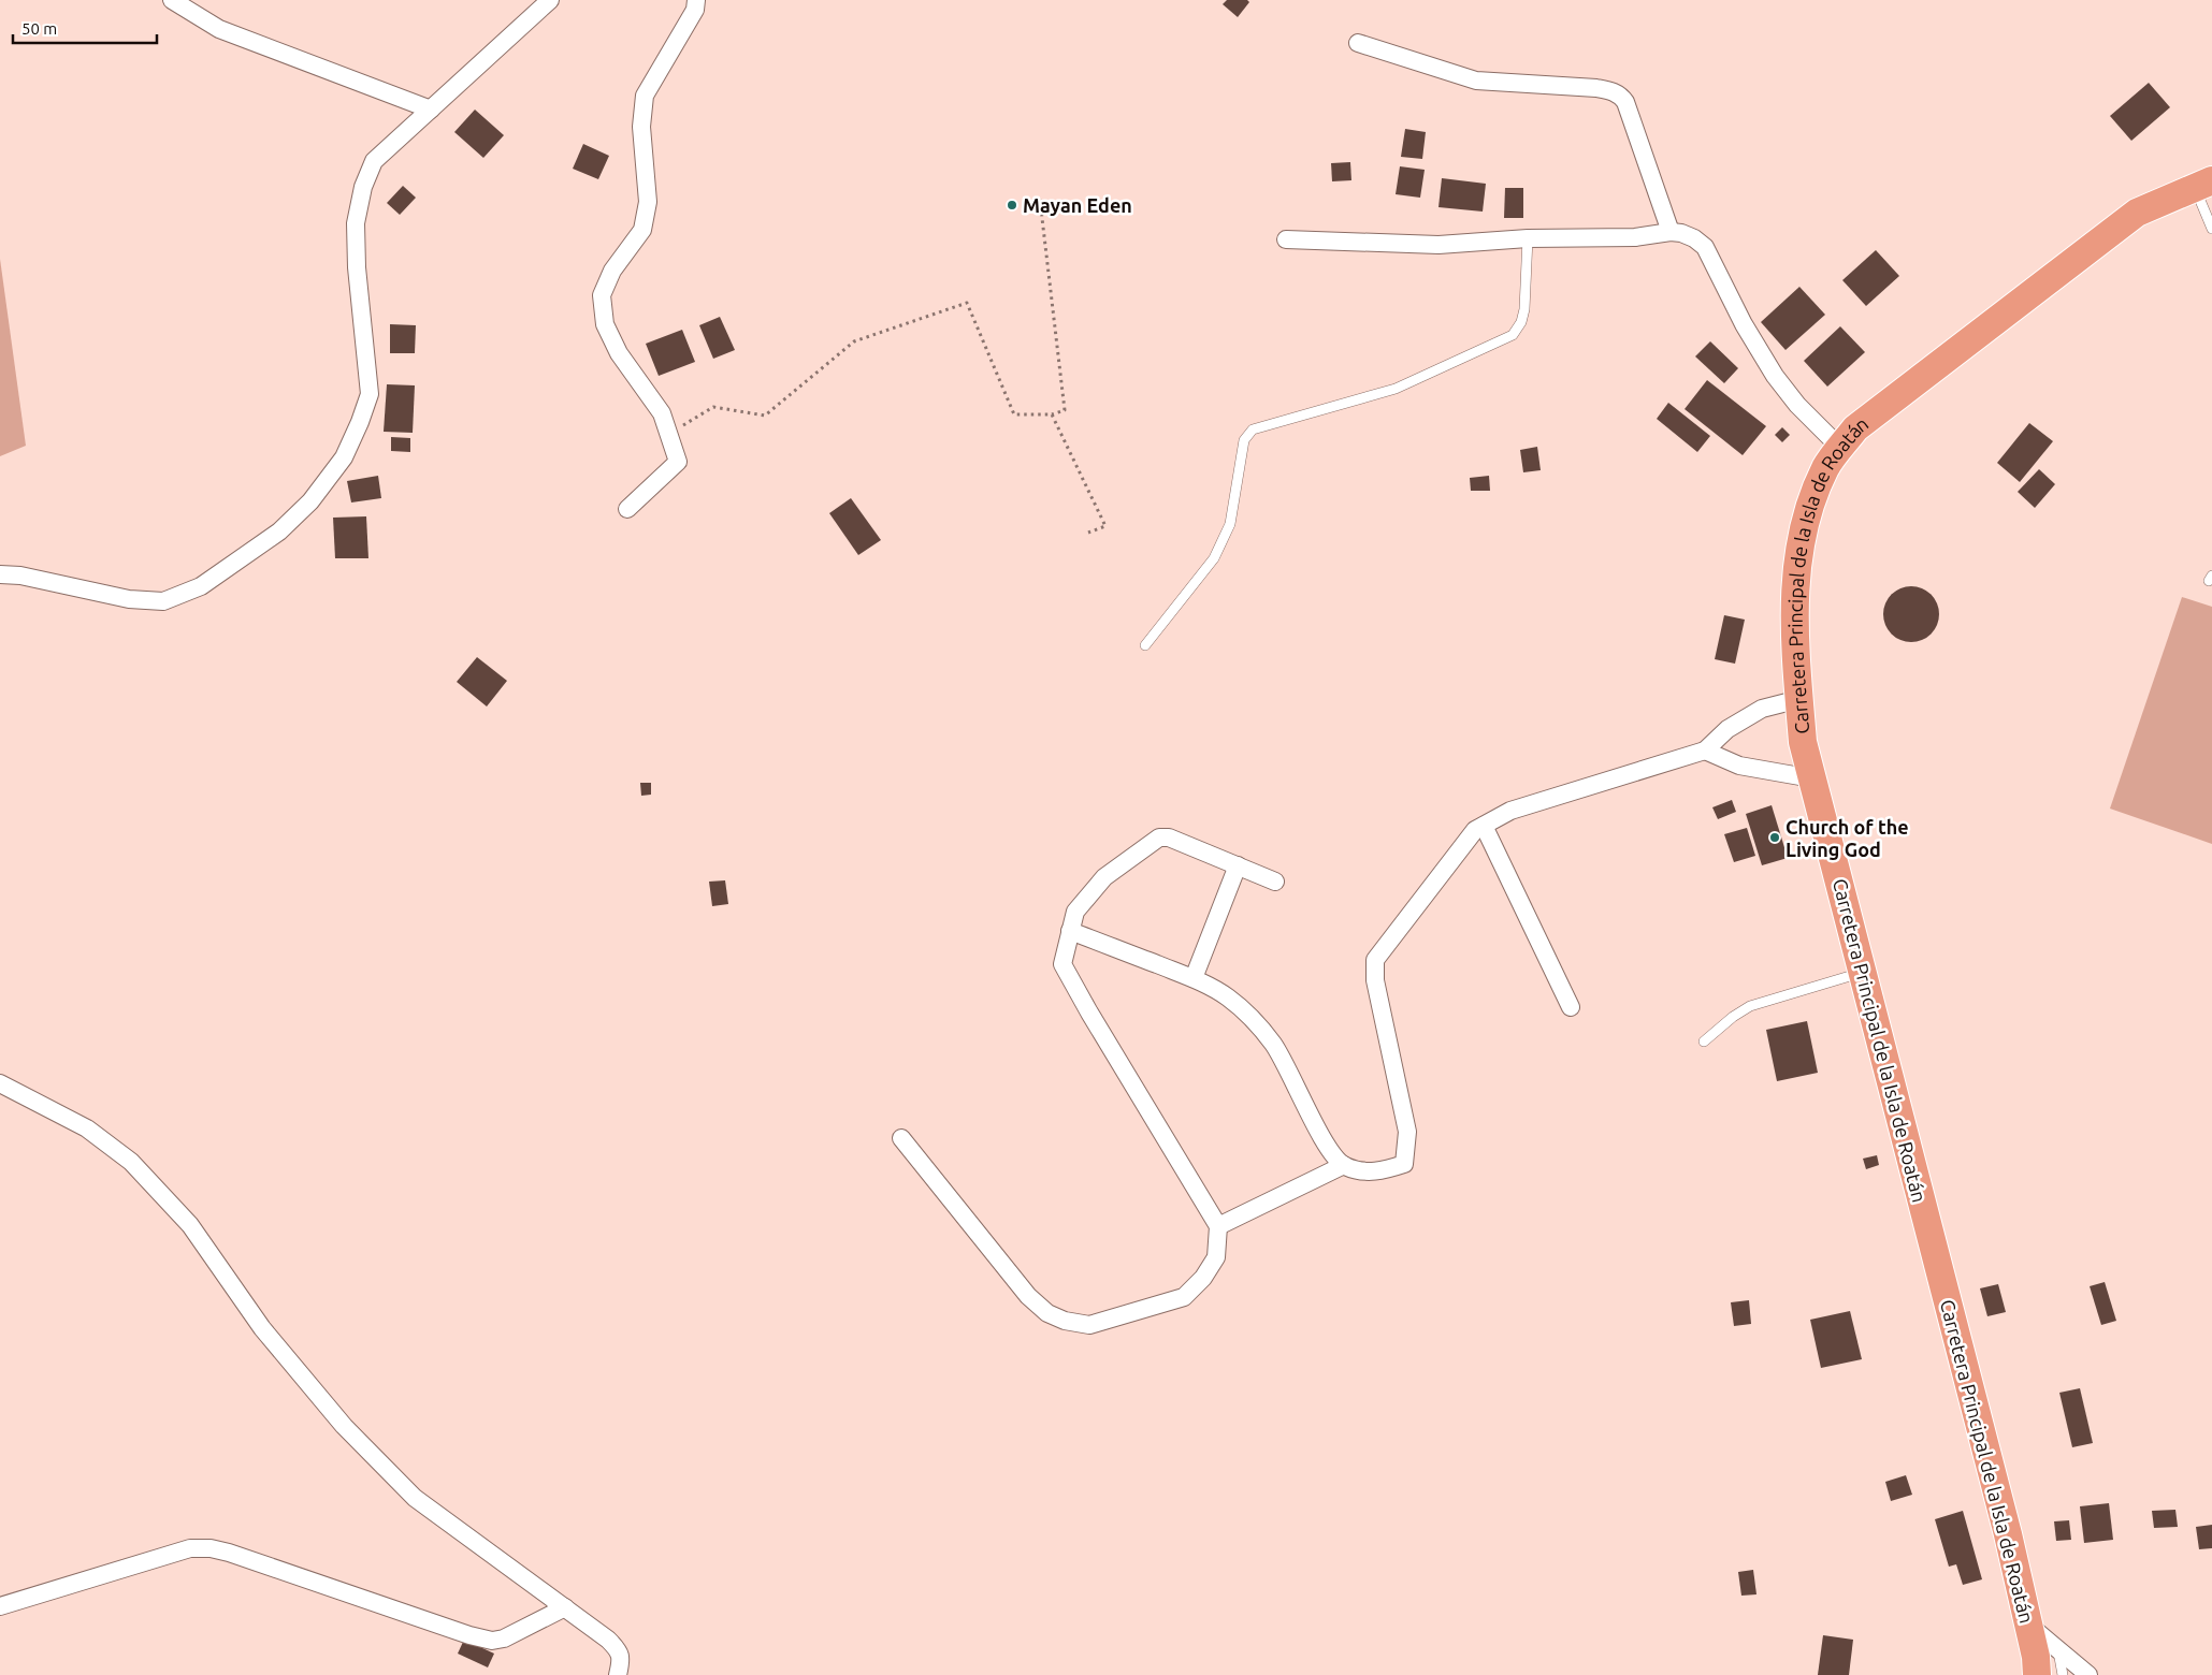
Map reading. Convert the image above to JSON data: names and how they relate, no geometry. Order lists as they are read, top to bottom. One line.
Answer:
{"streets":{"main road":["Carretera Principal de la Isla de Roatán"]},"places":["Mayan Eden","Church of the Living God"],"scale_bar":"50 m"}
